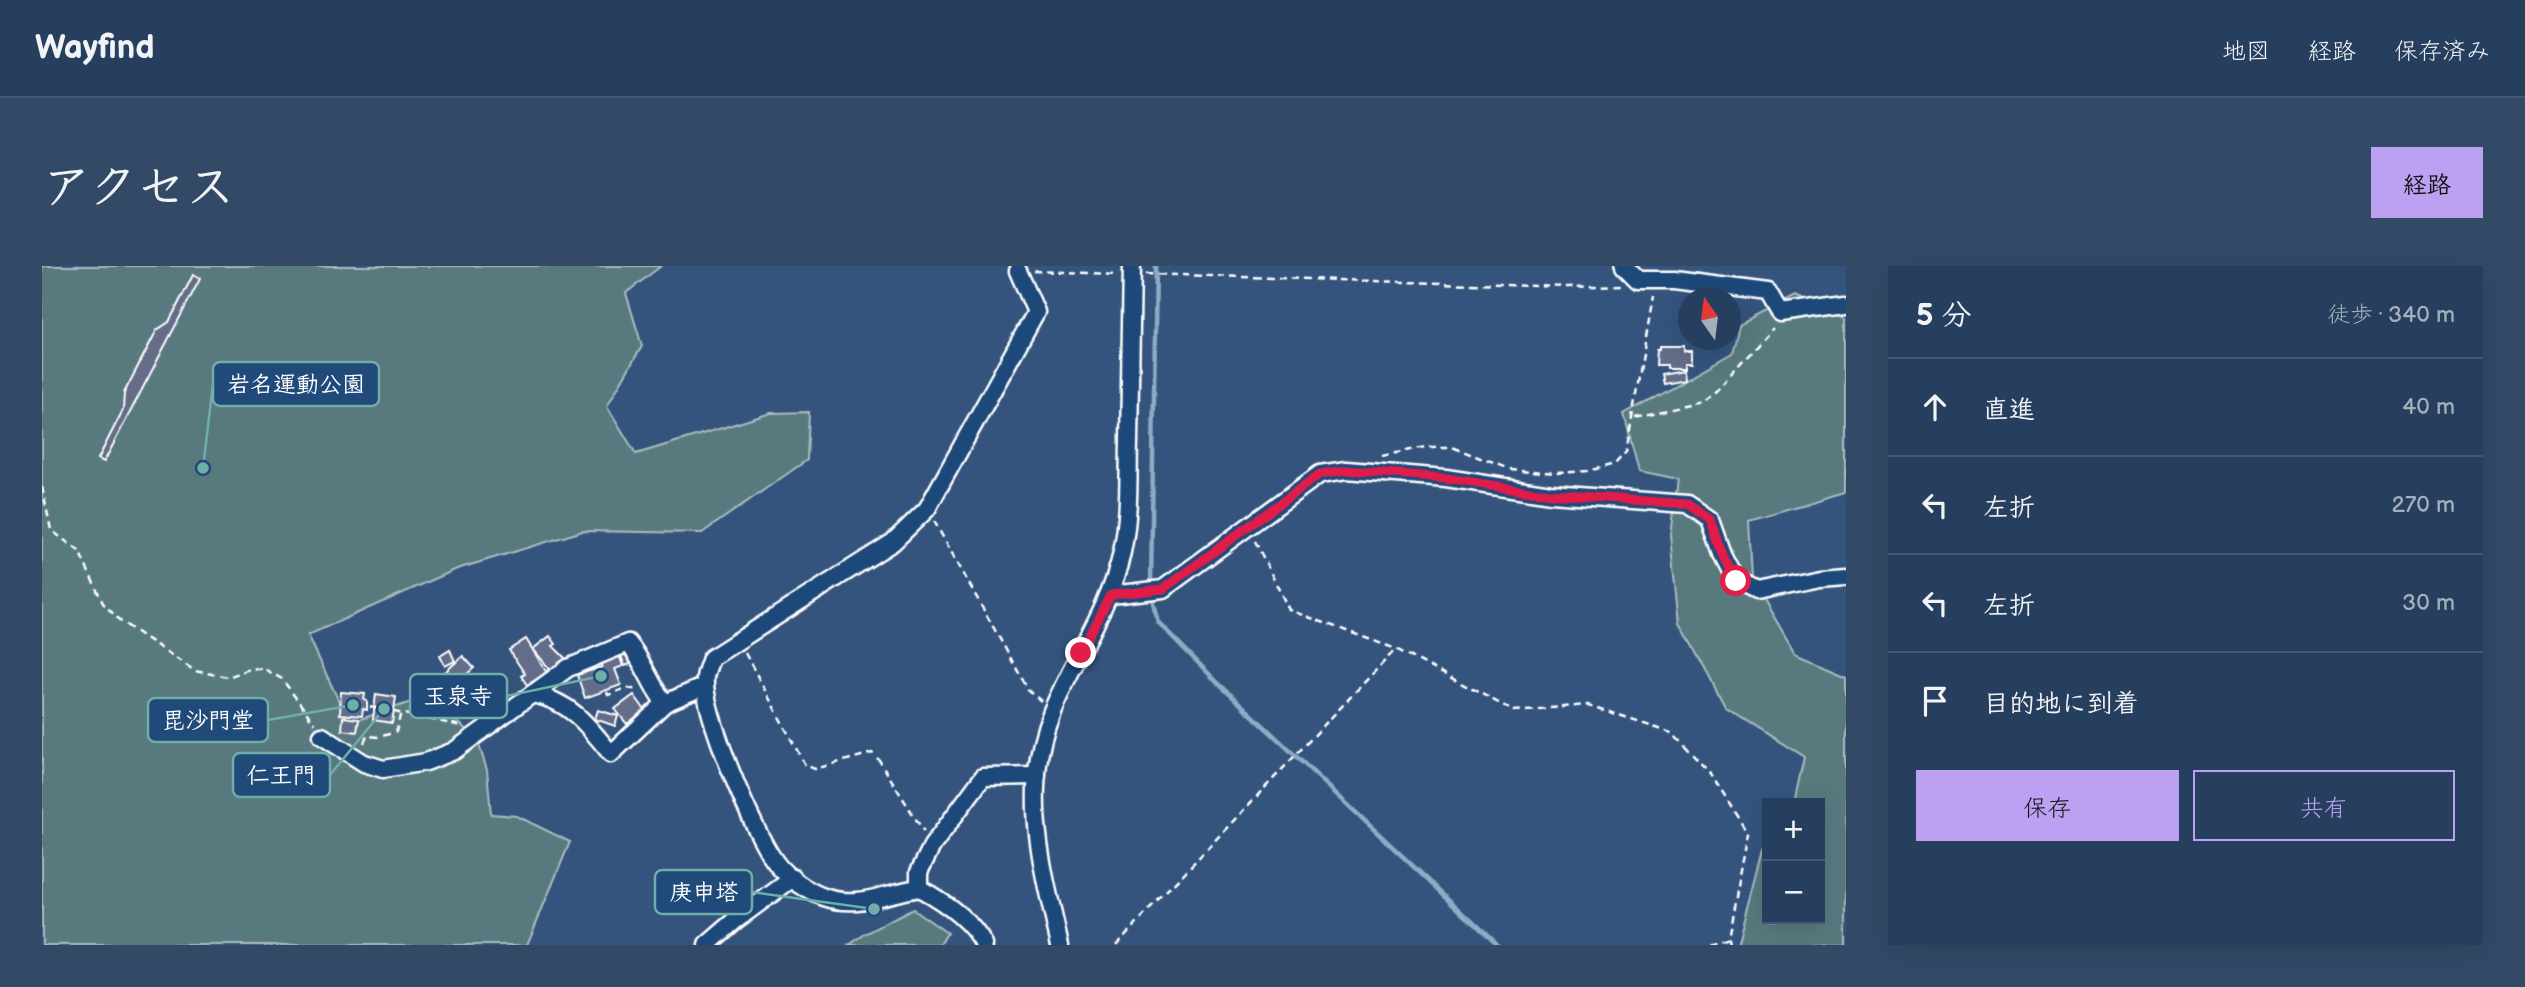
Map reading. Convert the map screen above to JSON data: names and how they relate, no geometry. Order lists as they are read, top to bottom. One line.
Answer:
{"places":["岩名運動公園","玉泉寺","毘沙門堂","仁王門","庚申塔"],"north":"top","page":{"header":"Wayfind","nav":["地図","経路","保存済み"],"title":"アクセス","buttons":["経路",["保存","共有"]],"heading":["5 分","徒歩 · 340 m"],"list":[["直進","40 m"],["左折","270 m"],["左折","30 m"],"目的地に到着"],"map_buttons":["+","−"]}}
